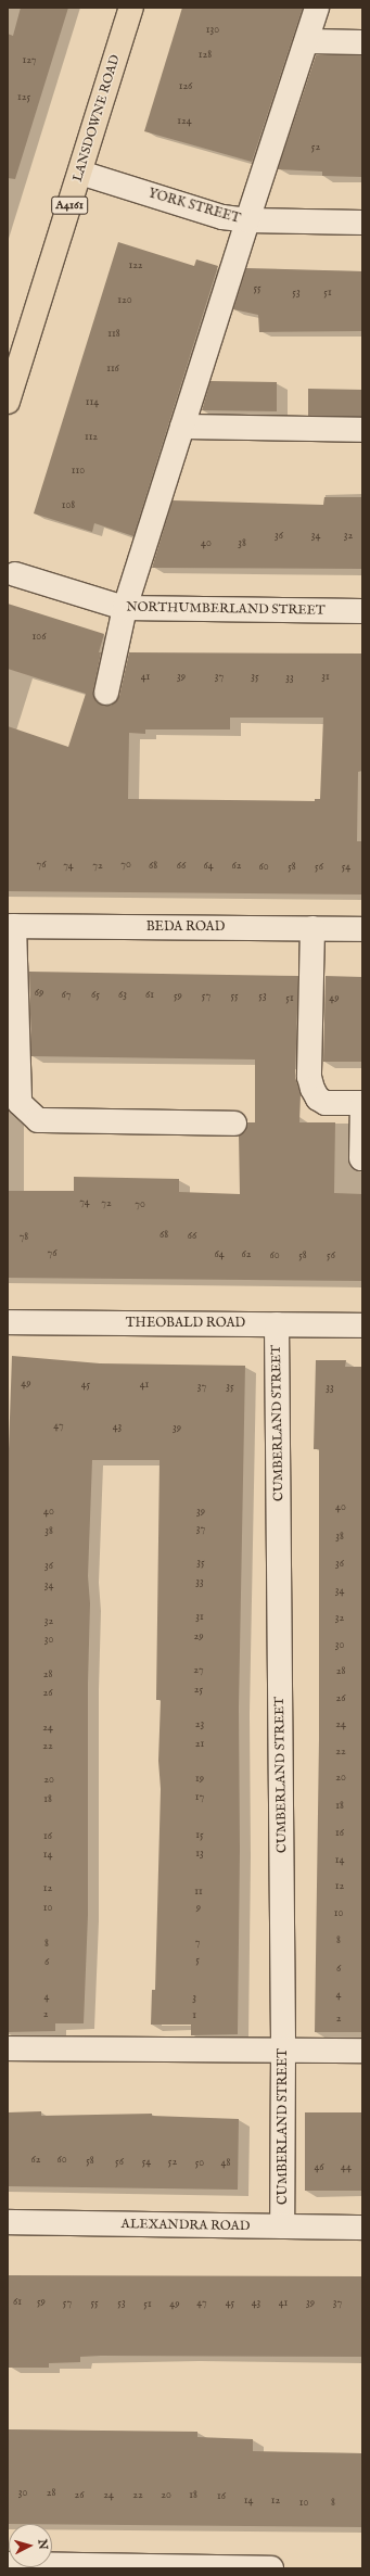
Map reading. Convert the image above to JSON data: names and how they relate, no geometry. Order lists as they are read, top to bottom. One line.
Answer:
{"streets":{"main road":["LANSDOWNE ROAD","A4161"],"street":["YORK STREET","NORTHUMBERLAND STREET","BEDA ROAD","THEOBALD ROAD","CUMBERLAND STREET","ALEXANDRA ROAD"]},"crossings":[["LANSDOWNE ROAD","YORK STREET"],["THEOBALD ROAD","CUMBERLAND STREET"],["CUMBERLAND STREET","ALEXANDRA ROAD"]],"house_numbers":["130","128","127","126","125","124","52","122","55","53","51","120","118","116","114","112","110","108","36","34","32","40","38","106","41","39","37","35","31","33","76","70","74","72","68","66","64","62","60","58","56","54","69","67","65","63","61","59","57","55","53","51","49","74","72","70","68","66","78","76","64","62","60","58","56","49","45","41","37","35","33","47","43","39","40","40","39","37","38","38","35","36","36","33","34","34","31","32","32","29","30","30","27","28","28","25","26","26","23","24","24","21","22","22","20","19","20","17","18","18","16","15","16","13","14","14","12","12","11","10","9","10","8","7","8","5","6","6","4","4","3","2","1","2","62","60","58","56","54","52","50","48","46","44","61","59","57","55","53","47","45","43","41","39","37","51","49","30","28","26","24","22","20","18","16","14","12","10","8"],"north":"right"}
